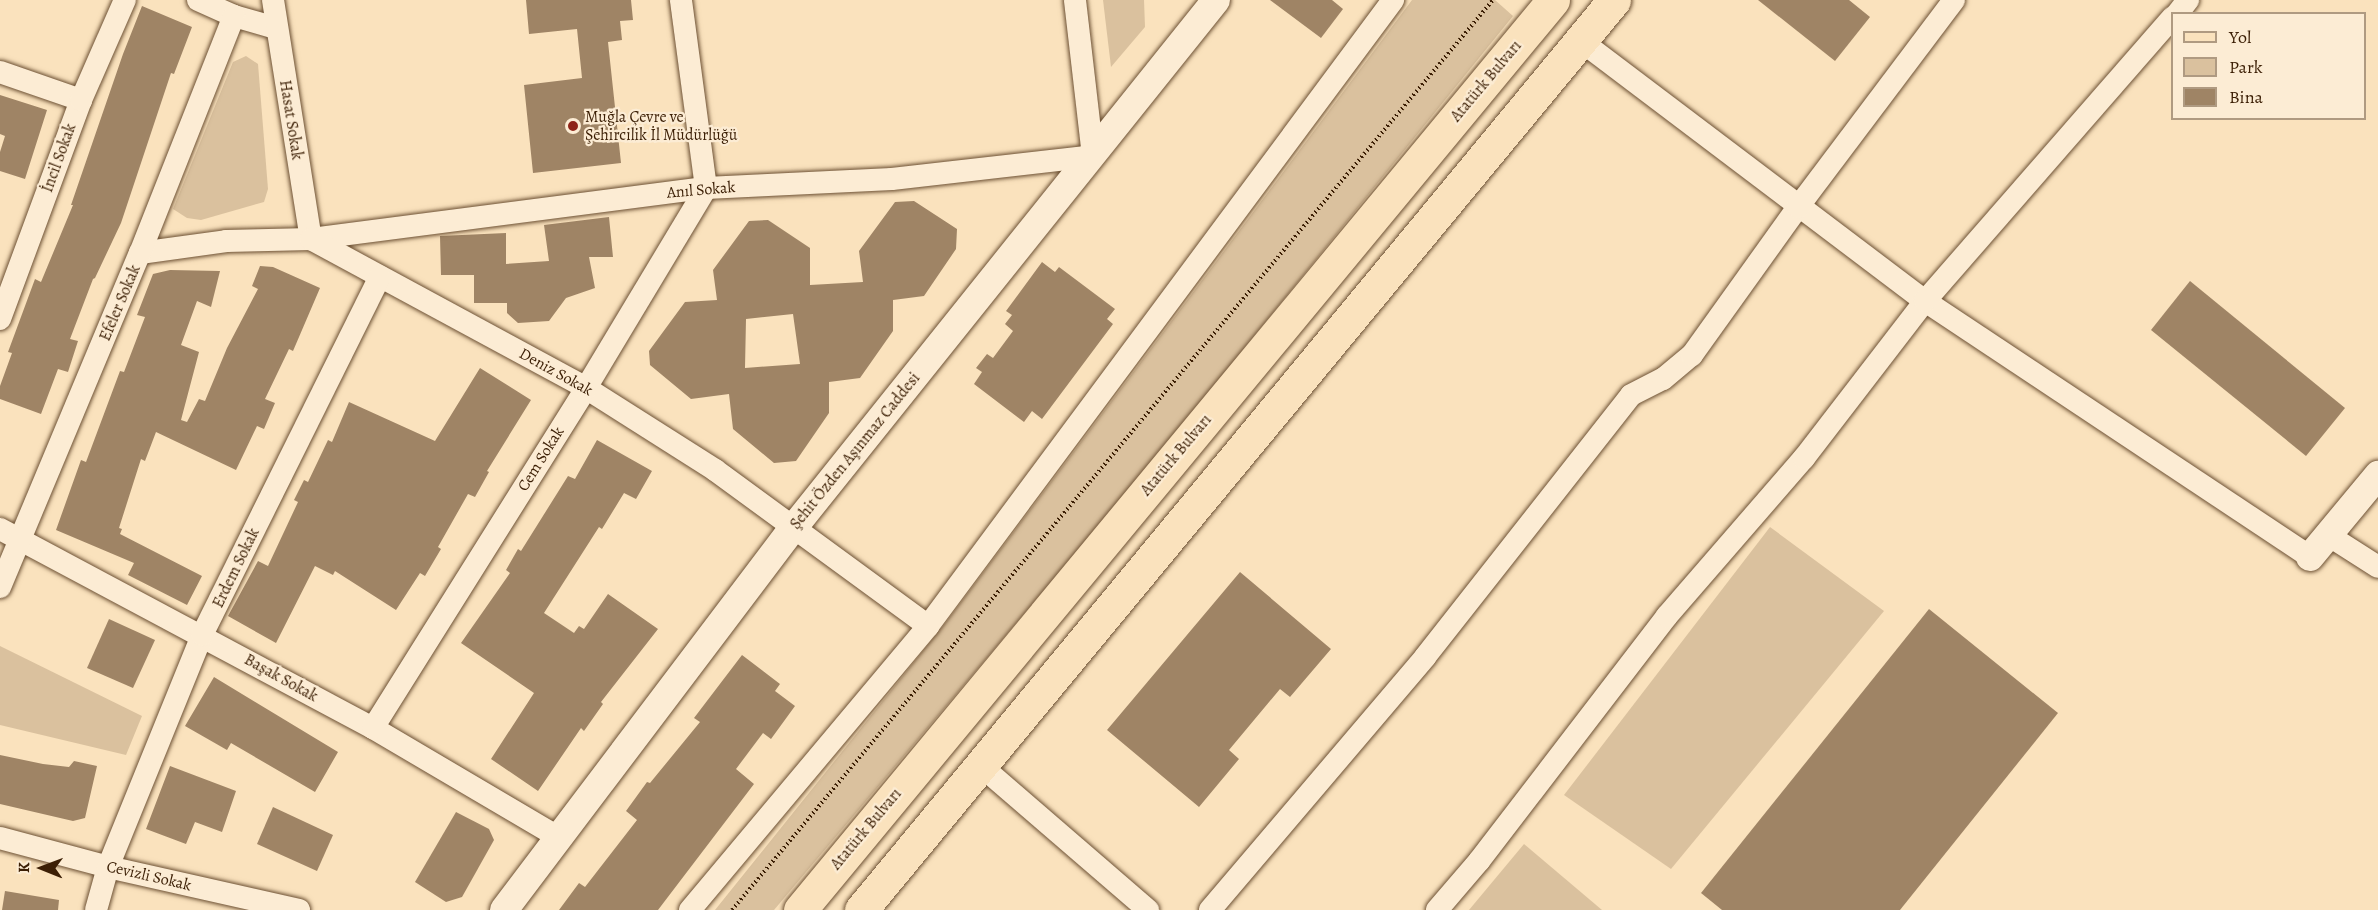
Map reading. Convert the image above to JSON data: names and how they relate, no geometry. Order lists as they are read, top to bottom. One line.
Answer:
{"streets":{"main road":["Atatürk Bulvarı"],"street":["Hasat Sokak","İncil Sokak","Anıl Sokak","Efeler Sokak","Deniz Sokak","Şehit Özden Aşınmaz Caddesi","Cem Sokak","Erdem Sokak","Başak Sokak","Cevizli Sokak"]},"crossings":[["Hasat Sokak","Anıl Sokak"],["Hasat Sokak","Deniz Sokak"],["Anıl Sokak","Deniz Sokak"],["Anıl Sokak","Şehit Özden Aşınmaz Caddesi"],["Anıl Sokak","Cem Sokak"],["Efeler Sokak","Başak Sokak"],["Deniz Sokak","Şehit Özden Aşınmaz Caddesi"],["Deniz Sokak","Cem Sokak"],["Deniz Sokak","Erdem Sokak"],["Şehit Özden Aşınmaz Caddesi","Başak Sokak"],["Cem Sokak","Başak Sokak"],["Erdem Sokak","Başak Sokak"],["Erdem Sokak","Cevizli Sokak"]],"places":["Muğla Çevre ve Şehircilik İl Müdürlüğü"],"legend":["Yol","Park","Bina"],"north":"left"}
